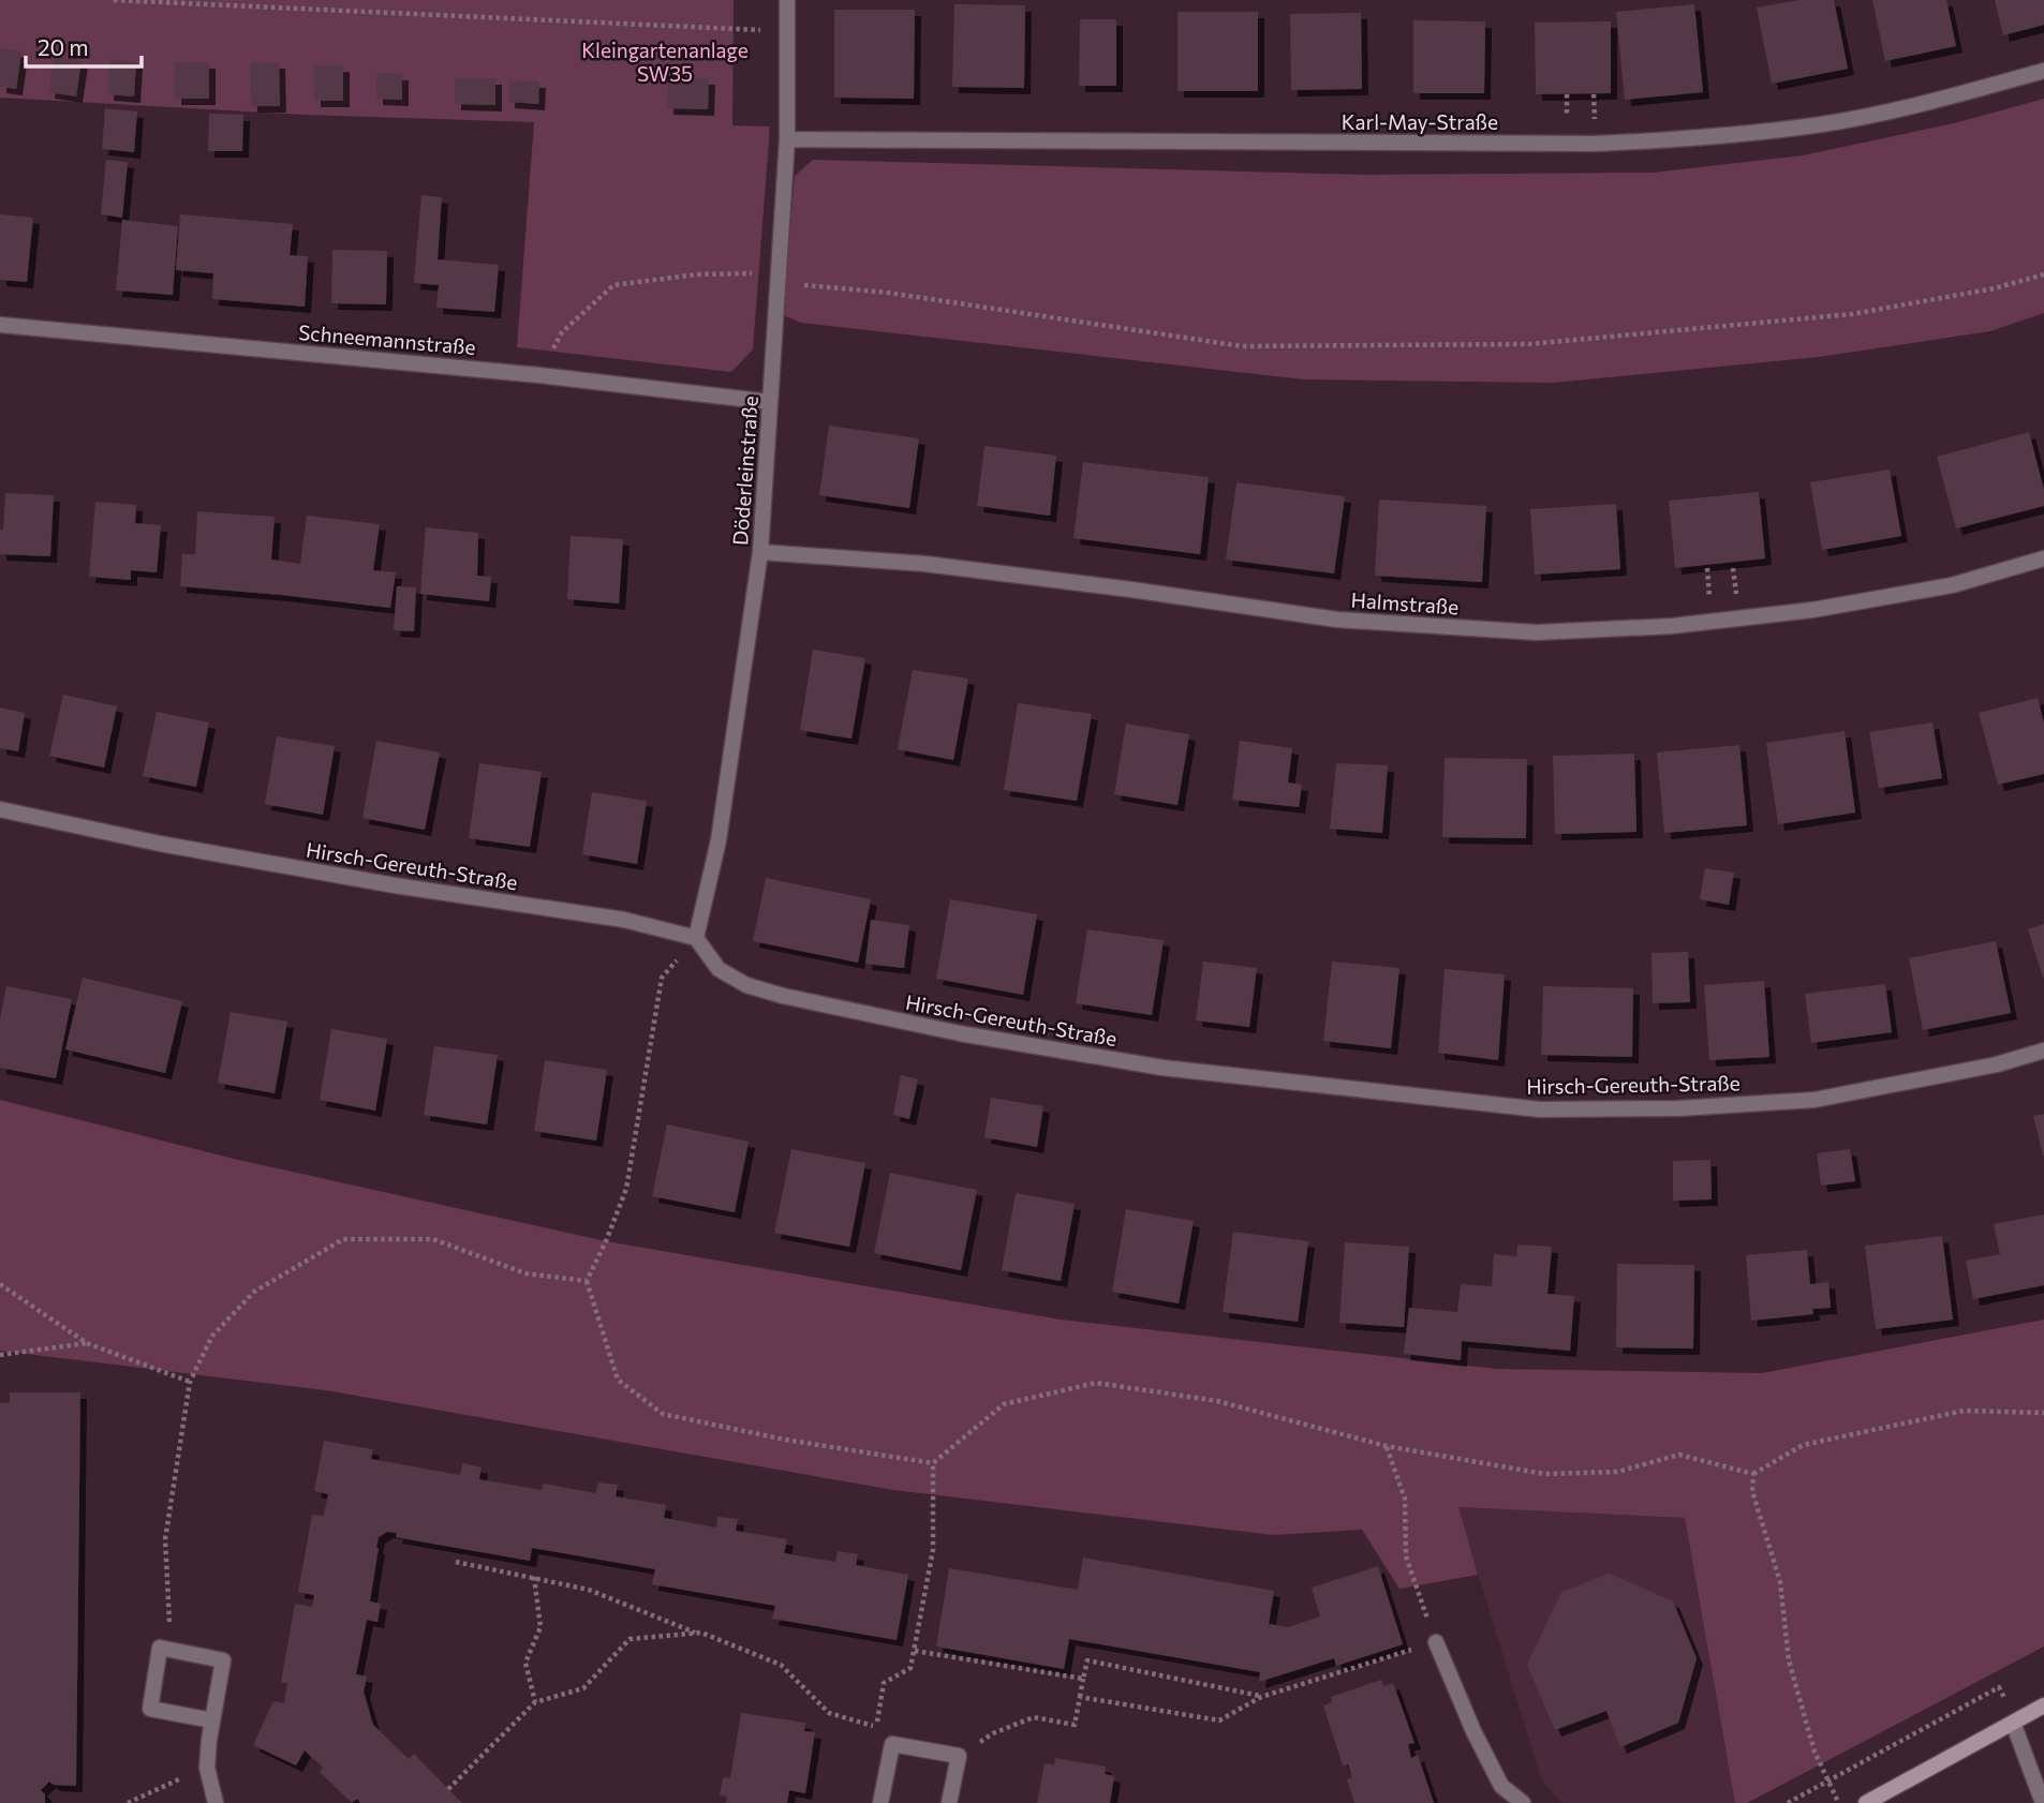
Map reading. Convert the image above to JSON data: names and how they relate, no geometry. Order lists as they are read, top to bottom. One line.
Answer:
{"streets":{"street":["Karl-May-Straße","Schneemannstraße","Döderleinstraße","Halmstraße","Hirsch-Gereuth-Straße"]},"crossings":[["Karl-May-Straße","Döderleinstraße"],["Schneemannstraße","Döderleinstraße"],["Döderleinstraße","Halmstraße"],["Döderleinstraße","Hirsch-Gereuth-Straße"]],"parks":["Kleingartenanlage SW35"],"scale_bar":"20 m"}
